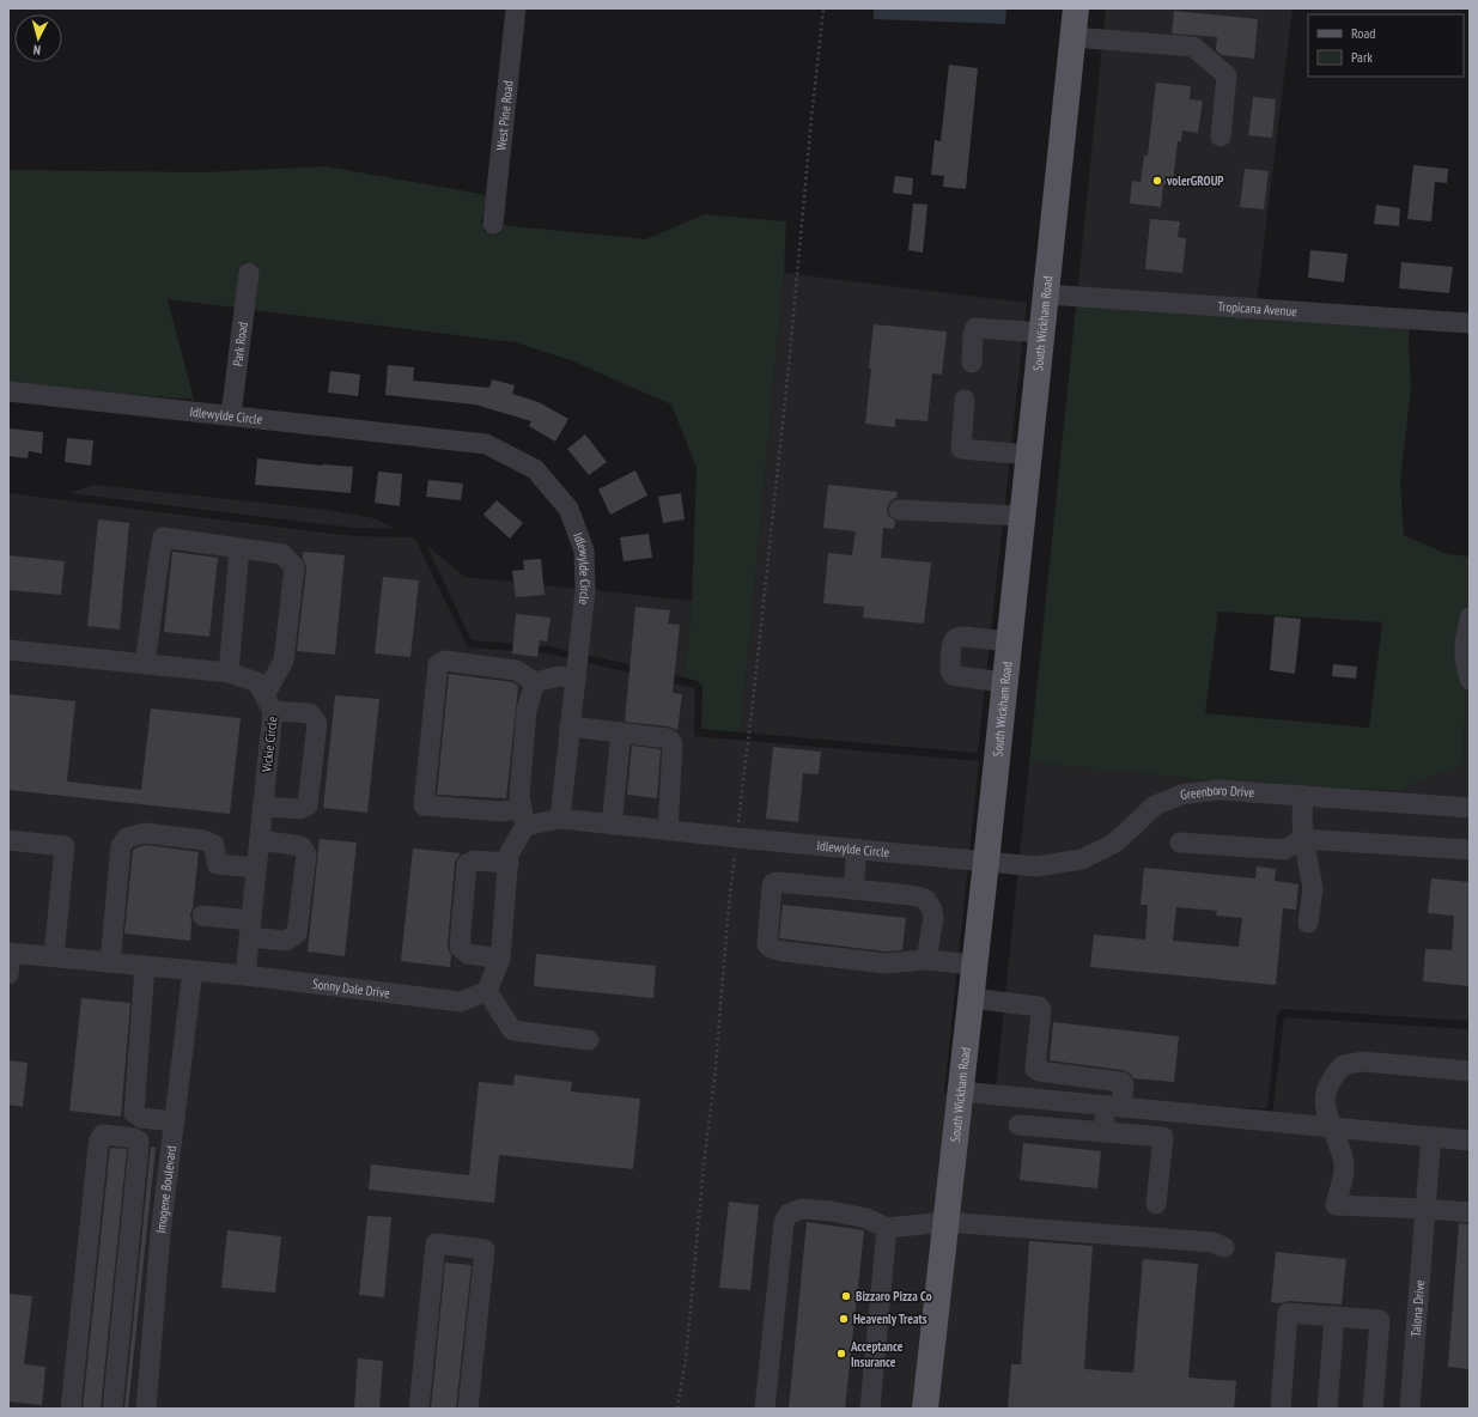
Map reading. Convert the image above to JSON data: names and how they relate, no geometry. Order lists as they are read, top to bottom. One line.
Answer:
{"streets":{"main road":["South Wickham Road"],"street":["West Pine Road","Tropicana Avenue","Park Road","Idlewylde Circle","Vickie Circle","Greenboro Drive","Sonny Dale Drive","Imogene Boulevard","Talona Drive"]},"crossings":[["Tropicana Avenue","South Wickham Road"],["South Wickham Road","Idlewylde Circle"],["South Wickham Road","Greenboro Drive"],["Park Road","Idlewylde Circle"],["Idlewylde Circle","Greenboro Drive"],["Vickie Circle","Sonny Dale Drive"],["Sonny Dale Drive","Imogene Boulevard"]],"places":["volerGROUP","Bizzaro Pizza Co","Heavenly Treats","Acceptance Insurance"],"legend":["Road","Park"],"north":"bottom"}
